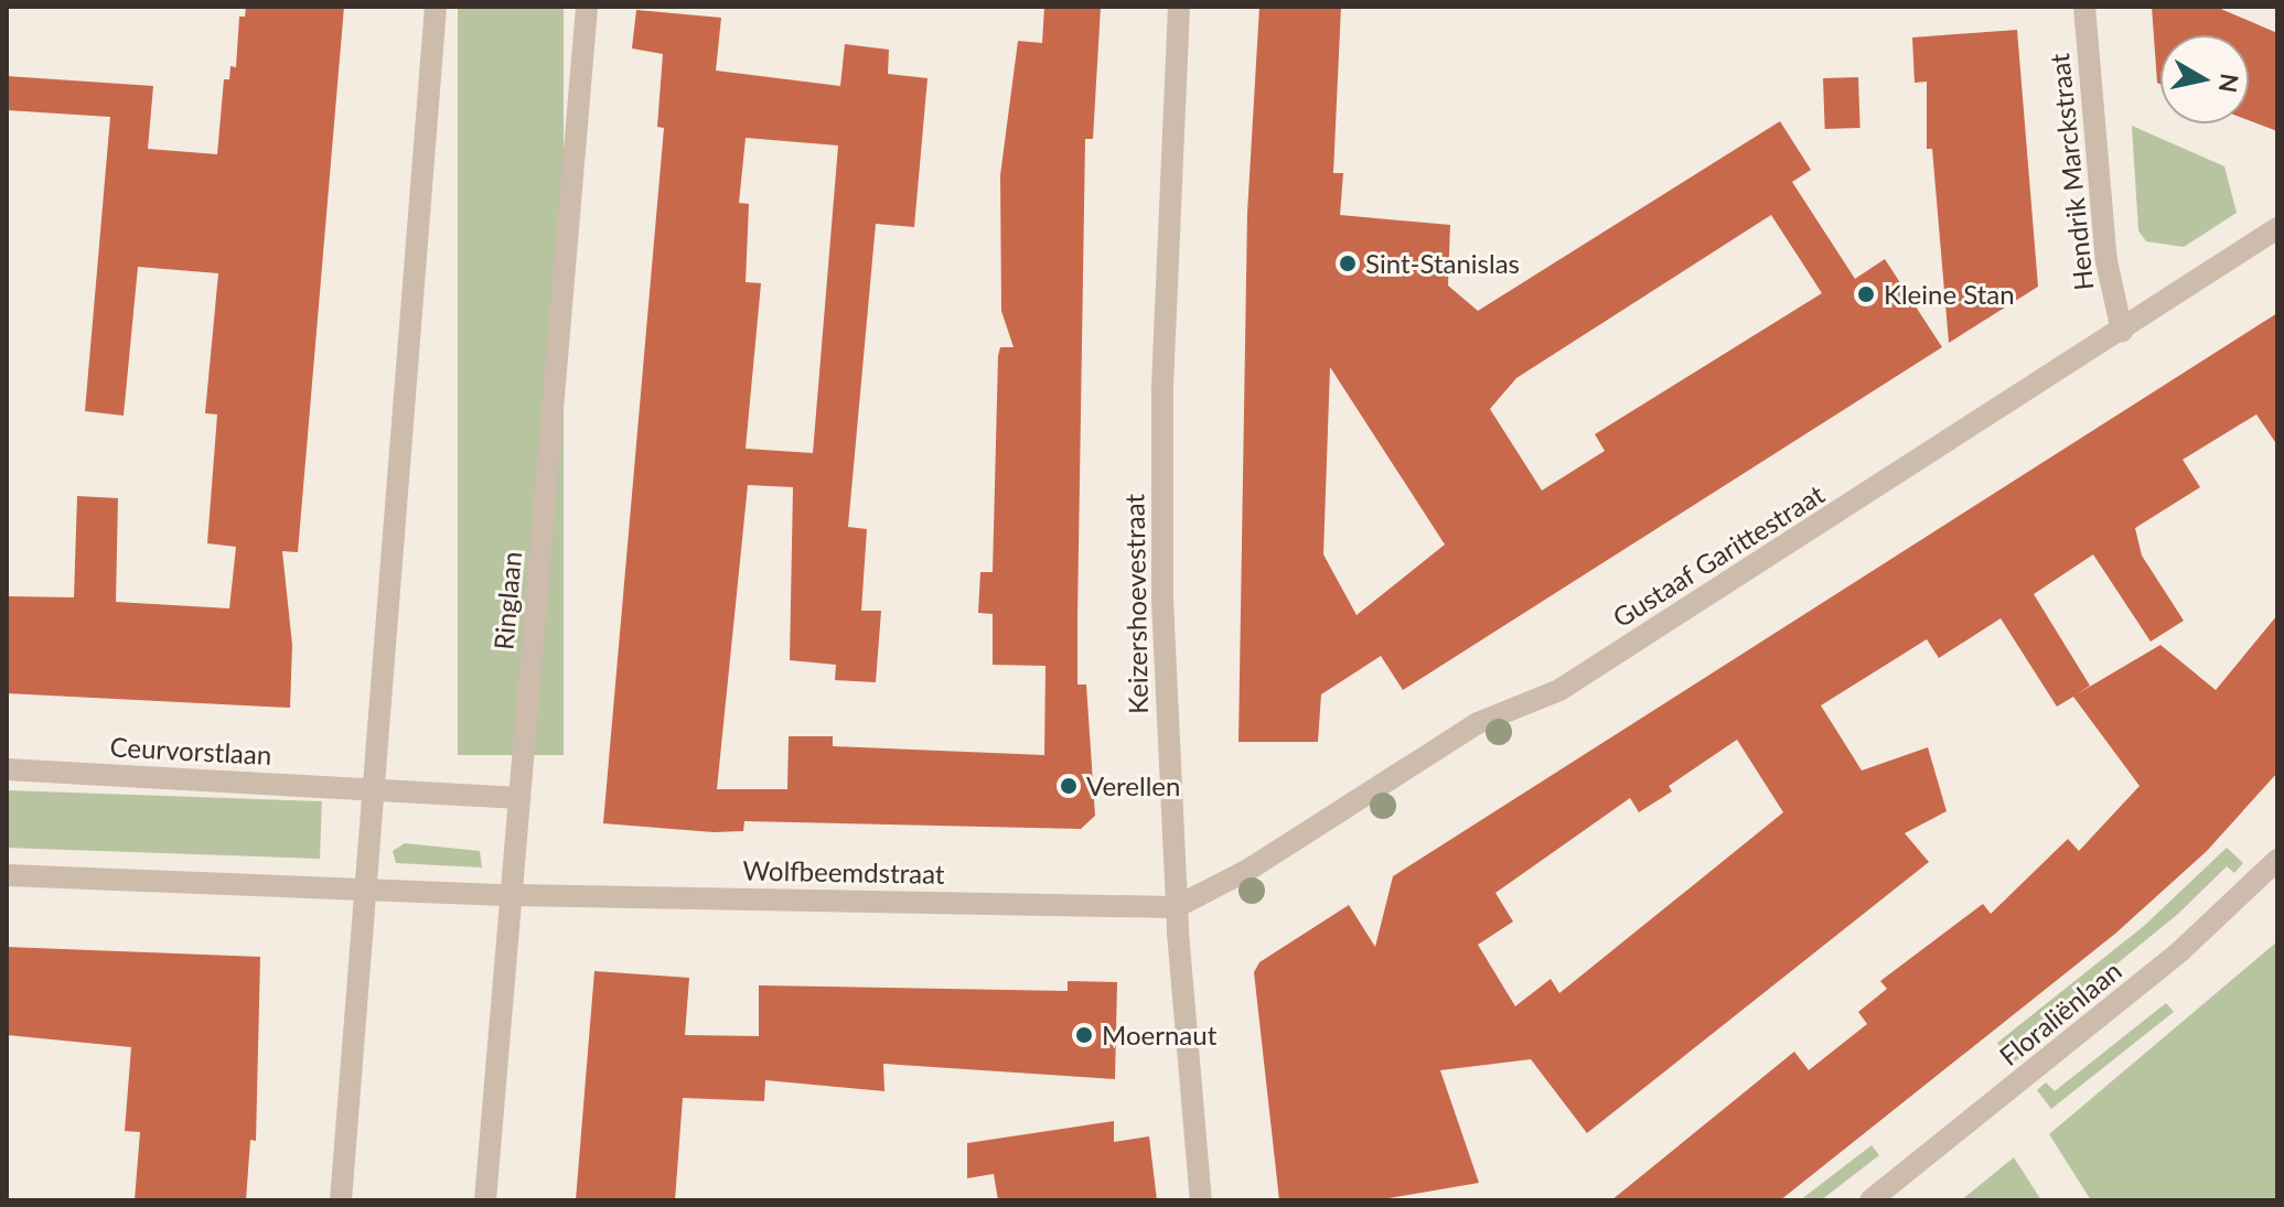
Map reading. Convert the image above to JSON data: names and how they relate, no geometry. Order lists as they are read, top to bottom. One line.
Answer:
{"streets":{"street":["Hendrik Marckstraat","Gustaaf Garittestraat","Ringlaan","Keizershoevestraat","Ceurvorstlaan","Wolfbeemdstraat","Floraliënlaan"]},"crossings":[["Hendrik Marckstraat","Gustaaf Garittestraat"],["Gustaaf Garittestraat","Keizershoevestraat"],["Gustaaf Garittestraat","Wolfbeemdstraat"],["Ringlaan","Ceurvorstlaan"],["Ringlaan","Wolfbeemdstraat"],["Keizershoevestraat","Wolfbeemdstraat"]],"places":["Sint-Stanislas","Kleine Stan","Verellen","Moernaut"],"north":"right"}
